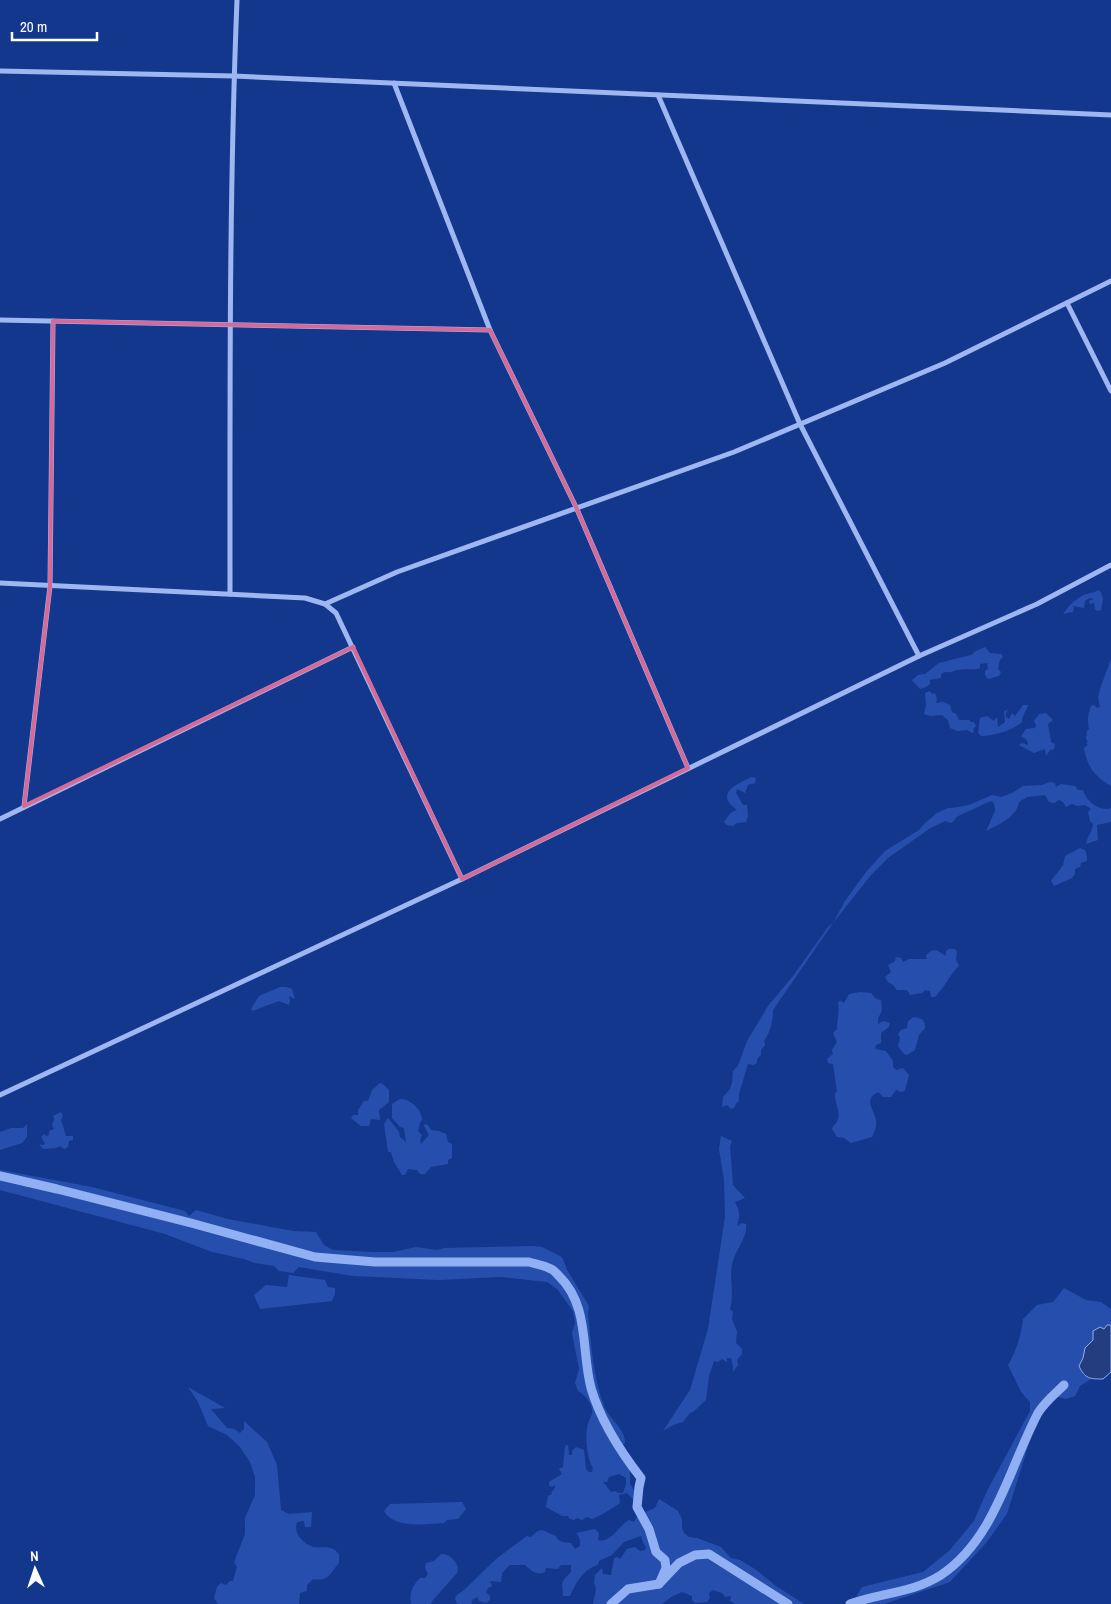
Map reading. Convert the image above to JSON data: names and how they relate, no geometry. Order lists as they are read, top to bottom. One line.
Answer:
{"scale_bar":"20 m","north":"top"}
